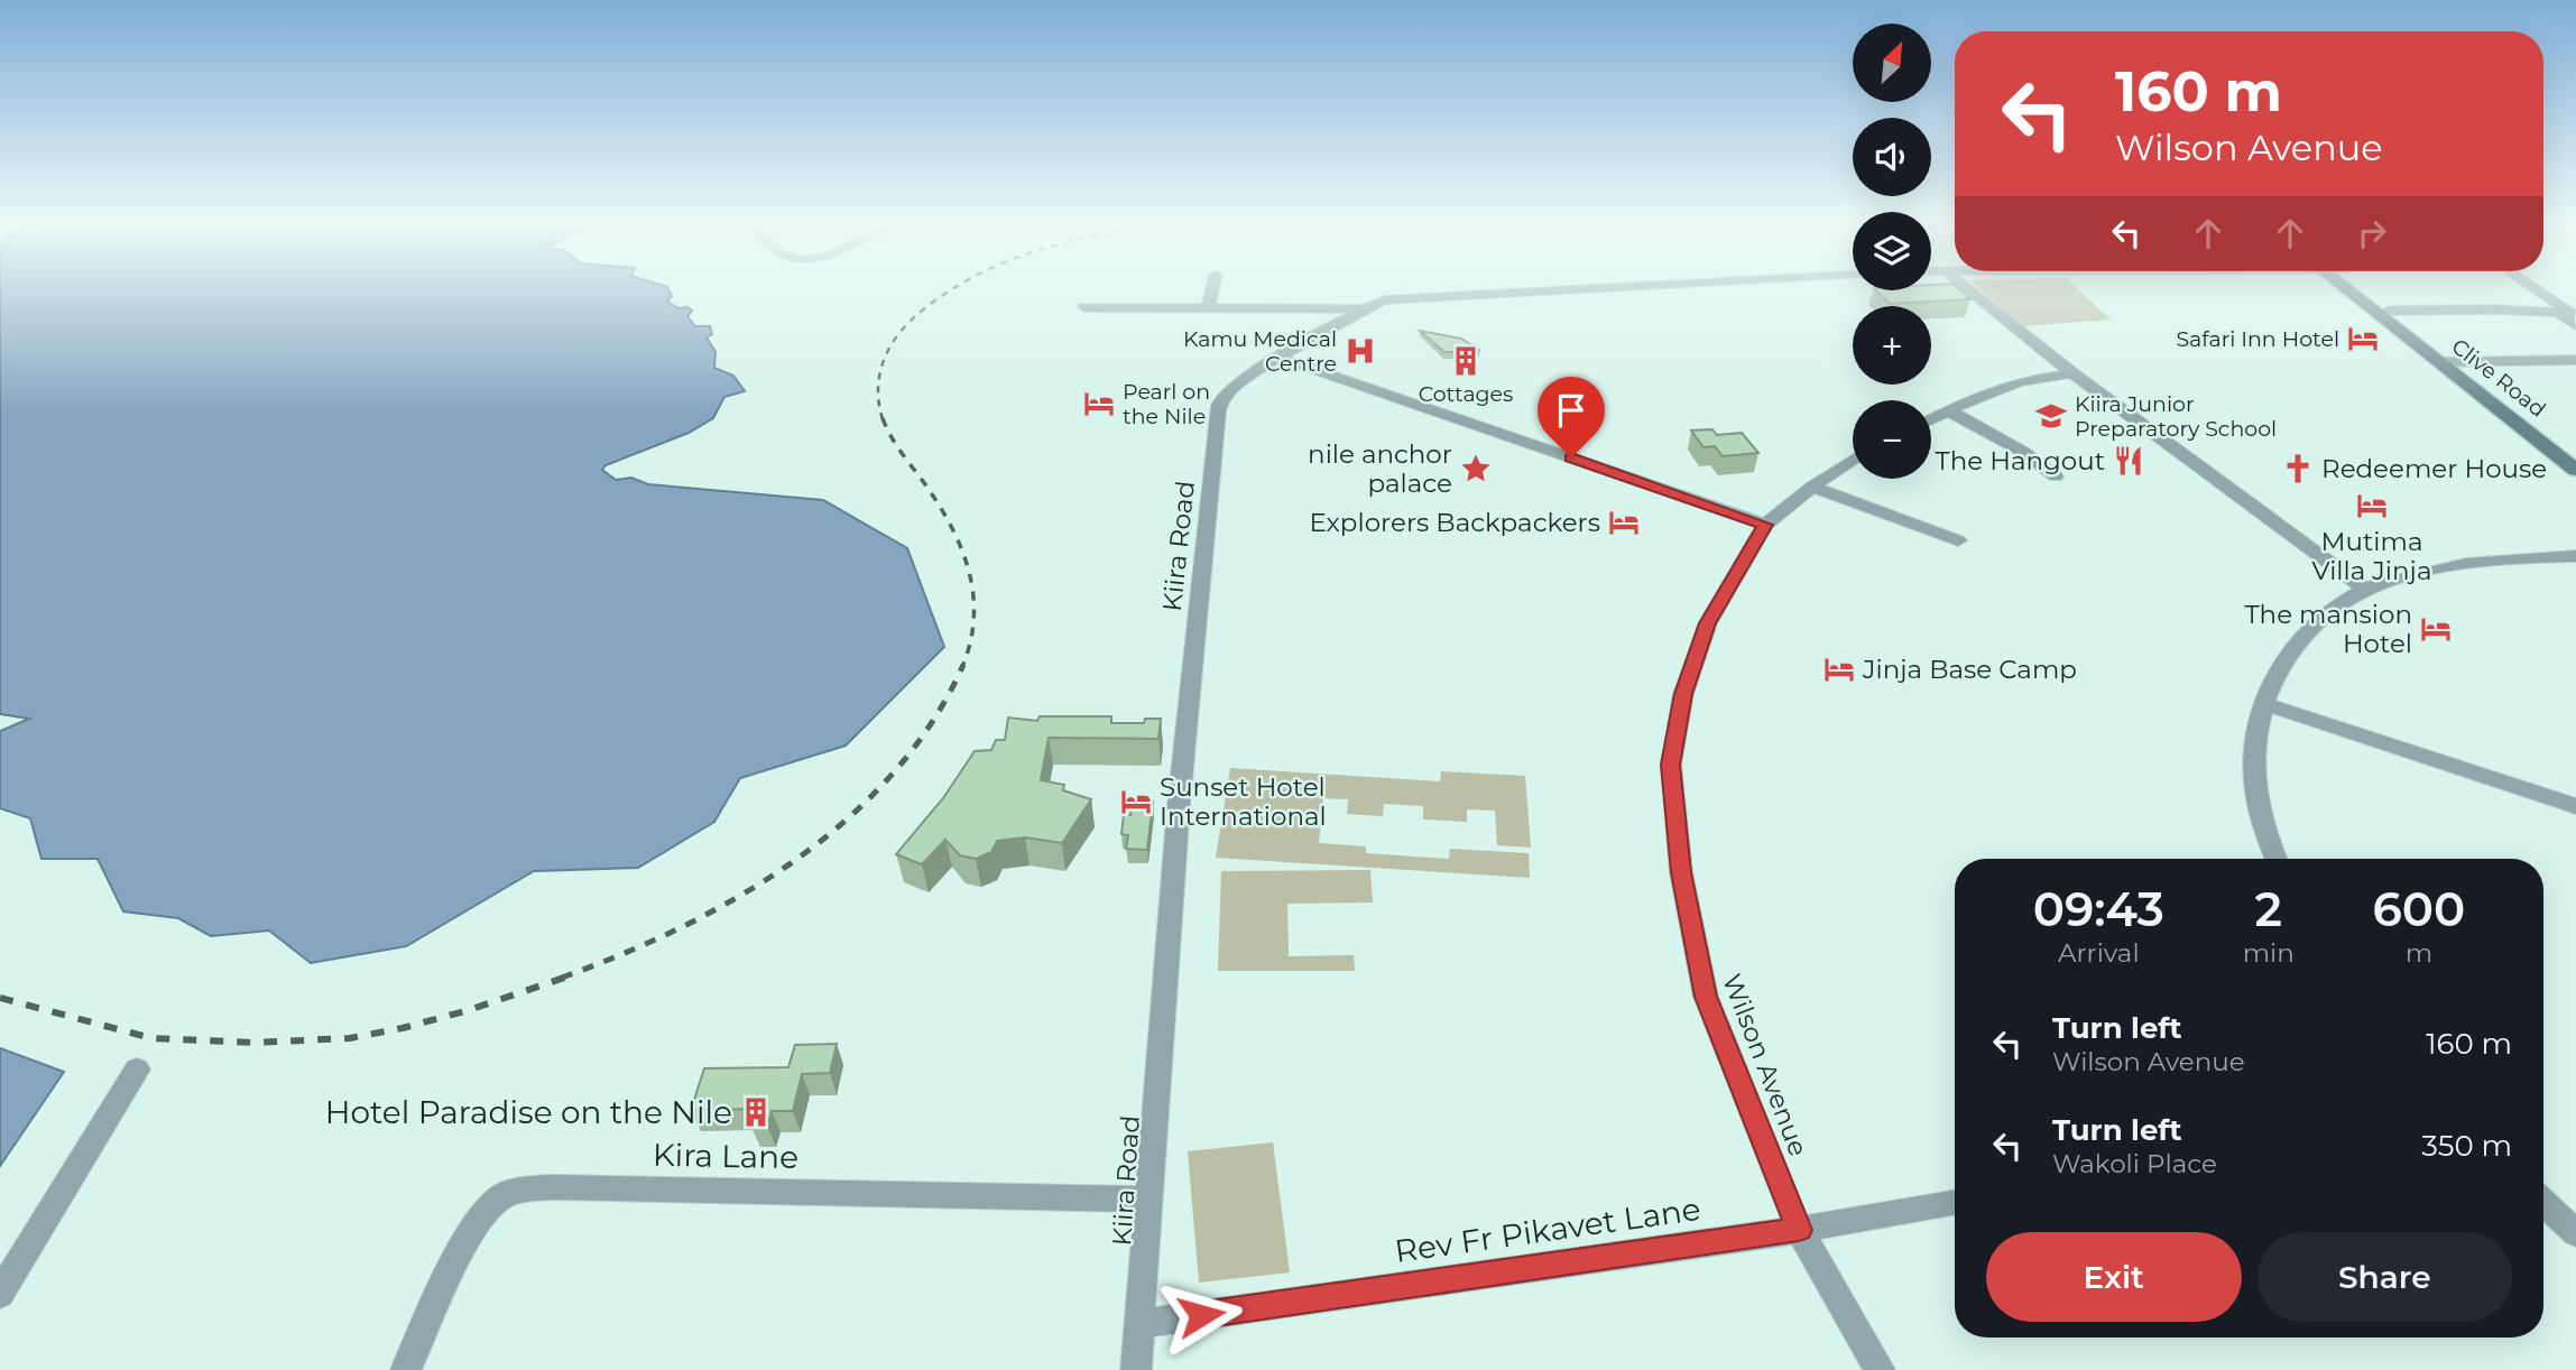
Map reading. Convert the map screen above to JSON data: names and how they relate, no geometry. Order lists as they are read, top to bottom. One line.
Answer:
{"streets":{"street":["Clive Road","Kiira Road","Wilson Avenue","Kira Lane","Rev Fr Pikavet Lane"]},"crossings":[["Kiira Road","Kira Lane"],["Kiira Road","Rev Fr Pikavet Lane"],["Wilson Avenue","Rev Fr Pikavet Lane"]],"places":{"hotel":["Safari Inn Hotel","Pearl on the Nile","Mutima Villa Jinja","Explorers Backpackers","The mansion Hotel","Jinja Base Camp","Sunset Hotel International"],"hospital":["Kamu Medical Centre"],"building":["Cottages","Hotel Paradise on the Nile"],"school or university":["Kiira Junior Preparatory School"],"restaurant":["The Hangout"],"place":["nile anchor palace"],"church":["Redeemer House"]},"north":"top right","page":{"map_buttons":["+","−"],"turn":["160 m","Wilson Avenue"],"eta":["09:43","Arrival","2","min","600","m"],"list":[{"name":"Turn left","note":"Wilson Avenue","value":"160 m"},{"name":"Turn left","note":"Wakoli Place","value":"350 m"}],"buttons":["Exit","Share"]}}
